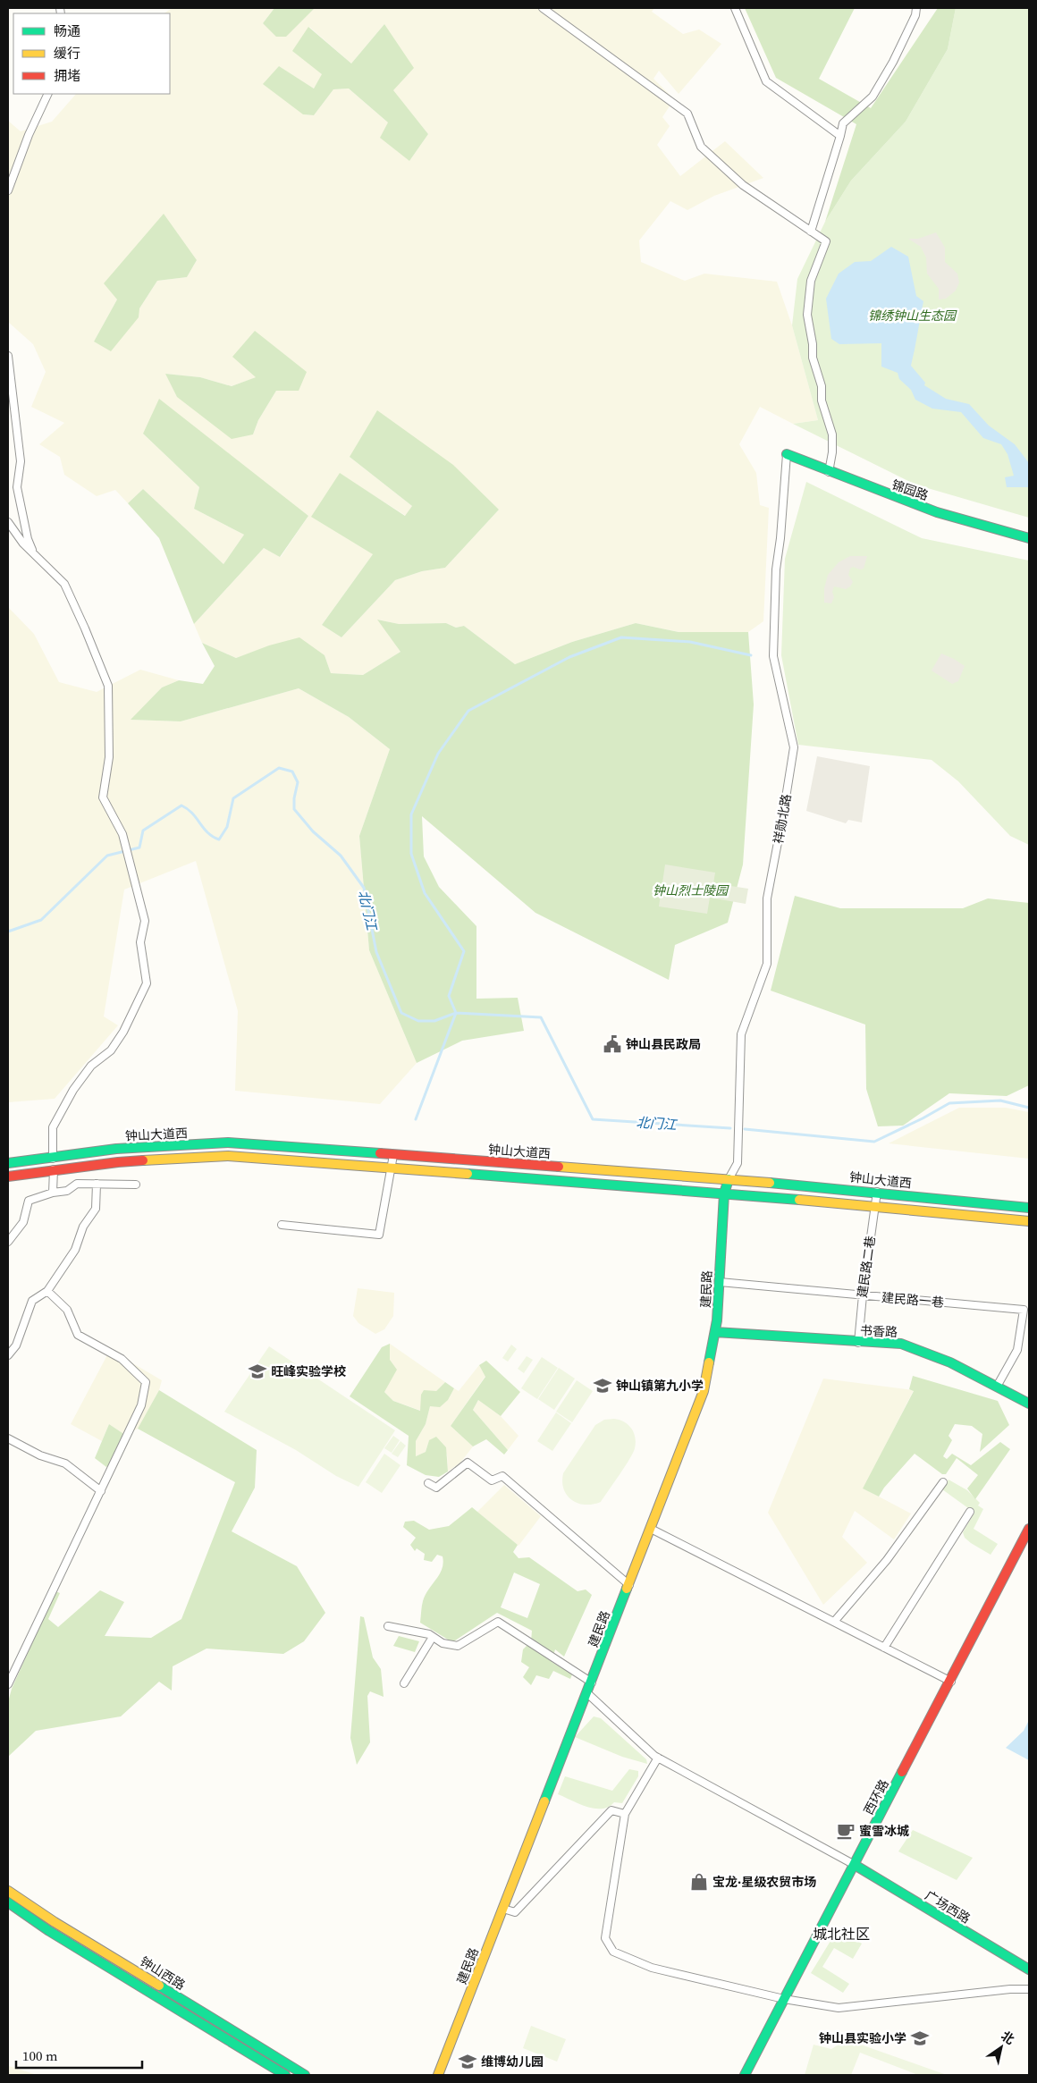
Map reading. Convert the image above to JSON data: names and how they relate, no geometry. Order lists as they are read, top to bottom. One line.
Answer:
{"streets":{"main road":["锦园路","钟山大道西","建民路","书香路","西环路","广场西路","钟山西路"],"street":["祥勋北路","建民路二巷","建民路一巷"]},"crossings":[["锦园路","祥勋北路"],["祥勋北路","钟山大道西"],["祥勋北路","建民路"],["钟山大道西","建民路二巷"],["钟山大道西","建民路"],["建民路二巷","建民路一巷"],["建民路二巷","书香路"],["建民路","建民路一巷"],["建民路","书香路"],["建民路一巷","书香路"],["西环路","广场西路"]],"districts":["城北社区"],"water":["北门江"],"parks":["锦绣钟山生态园","钟山烈士陵园"],"places":{"public building":["钟山县民政局"],"school or university":["旺峰实验学校","钟山镇第九小学","钟山县实验小学","维博幼儿园"],"cafe":["蜜雪冰城"],"shop":["宝龙·星级农贸市场"]},"legend":["畅通","缓行","拥堵"],"scale_bar":"100 m","north":"top right"}
